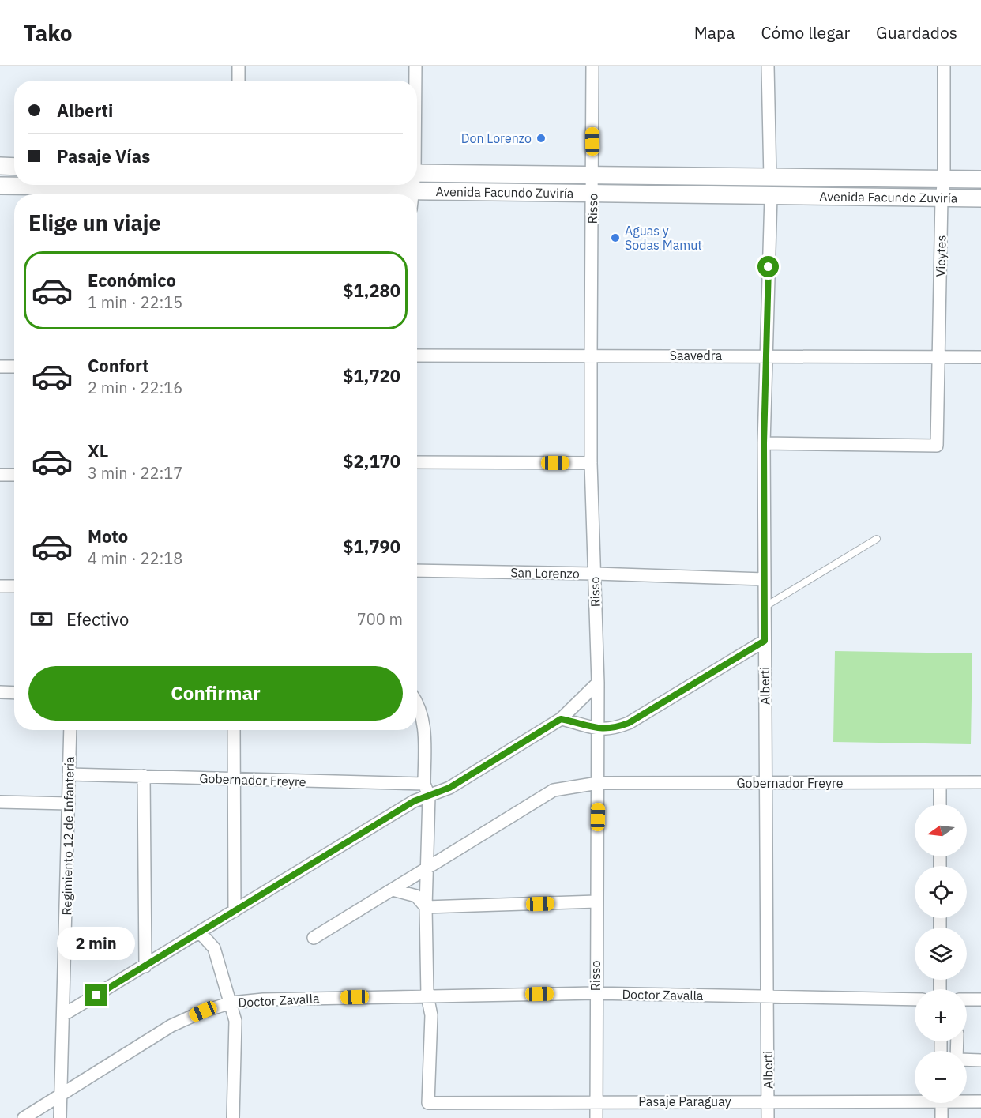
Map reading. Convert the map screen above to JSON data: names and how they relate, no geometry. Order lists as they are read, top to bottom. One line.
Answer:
{"streets":{"main road":["Avenida Facundo Zuviría"],"street":["Risso","Vieytes","Saavedra","San Lorenzo","Alberti","Gobernador Freyre","Regimiento 12 de Infantería","Doctor Zavalla","Pasaje Paraguay"]},"crossings":[["Avenida Facundo Zuviría","Risso"],["Avenida Facundo Zuviría","Vieytes"],["Avenida Facundo Zuviría","Alberti"],["Risso","Saavedra"],["Risso","San Lorenzo"],["Risso","Gobernador Freyre"],["Risso","Doctor Zavalla"],["Risso","Pasaje Paraguay"],["Vieytes","Saavedra"],["Vieytes","Alberti"],["Saavedra","Alberti"],["San Lorenzo","Alberti"],["Alberti","Gobernador Freyre"],["Alberti","Doctor Zavalla"],["Alberti","Pasaje Paraguay"],["Gobernador Freyre","Regimiento 12 de Infantería"],["Regimiento 12 de Infantería","Doctor Zavalla"],["Doctor Zavalla","Pasaje Paraguay"]],"places":["Don Lorenzo","Aguas y Sodas Mamut"],"north":"left","page":{"header":"Tako","nav":["Mapa","Cómo llegar","Guardados"],"banner":["Alberti","Pasaje Vías"],"heading":"Elige un viaje","list":[{"name":"Económico","note":"1 min · 22:15","value":"$1,280"},{"name":"Confort","note":"2 min · 22:16","value":"$1,720"},{"name":"XL","note":"3 min · 22:17","value":"$2,170"},{"name":"Moto","note":"4 min · 22:18","value":"$1,790"}],"pay":["Efectivo","700 m"],"buttons":"Confirmar","map_buttons":["+","−"],"bubble":"2 min"}}
